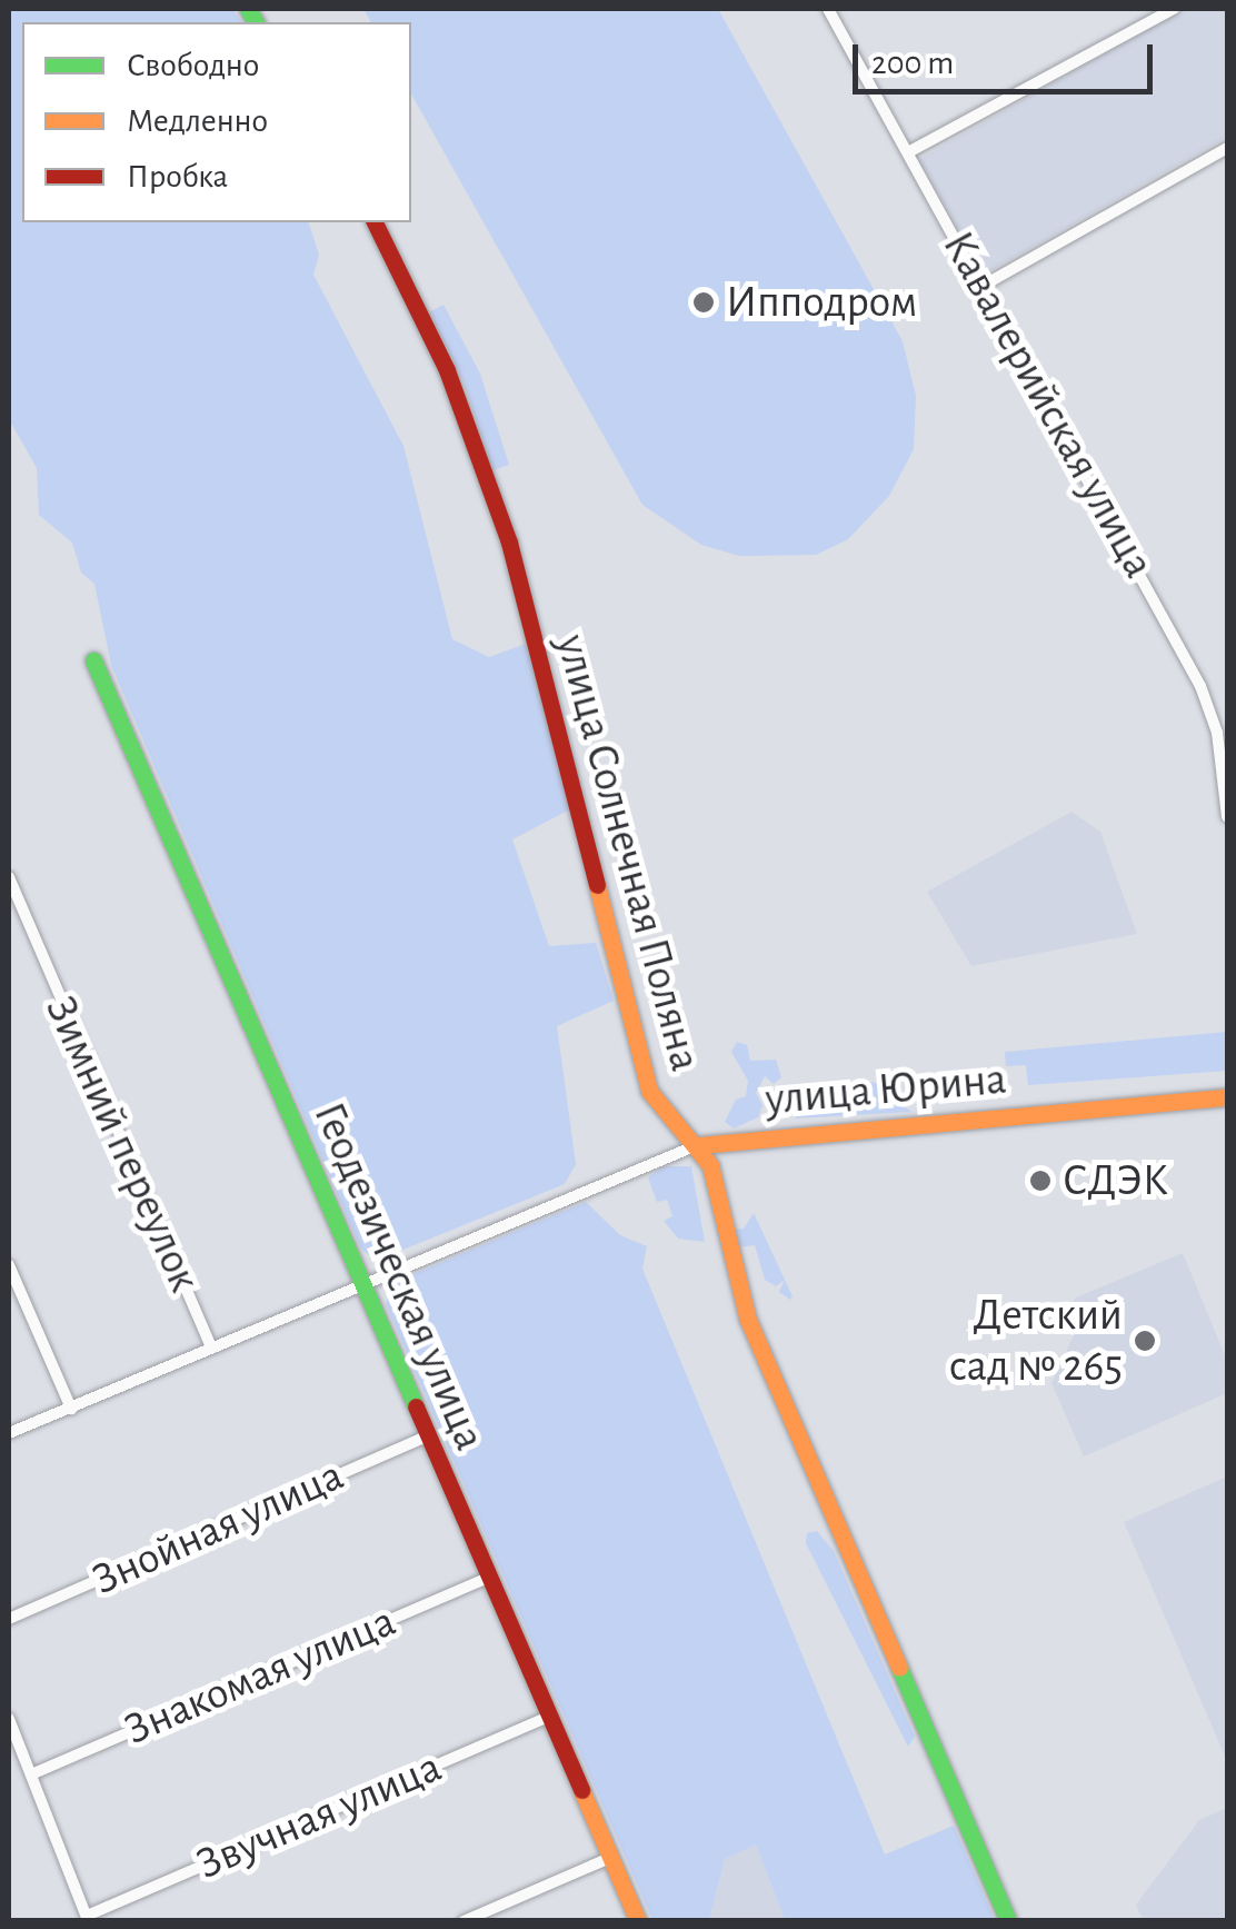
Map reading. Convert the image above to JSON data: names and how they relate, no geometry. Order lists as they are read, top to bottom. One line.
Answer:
{"streets":{"street":["Кавалерийская улица","улица Солнечная Поляна","улица Юрина","Зимний переулок","Геодезическая улица","Знойная улица","Знакомая улица","Звучная улица"]},"crossings":[["улица Солнечная Поляна","улица Юрина"],["улица Юрина","Зимний переулок"],["улица Юрина","Геодезическая улица"],["Геодезическая улица","Знойная улица"],["Геодезическая улица","Знакомая улица"],["Геодезическая улица","Звучная улица"]],"places":["Ипподром","СДЭК","Детский сад № 265"],"legend":["Свободно","Медленно","Пробка"],"scale_bar":"200 m"}
